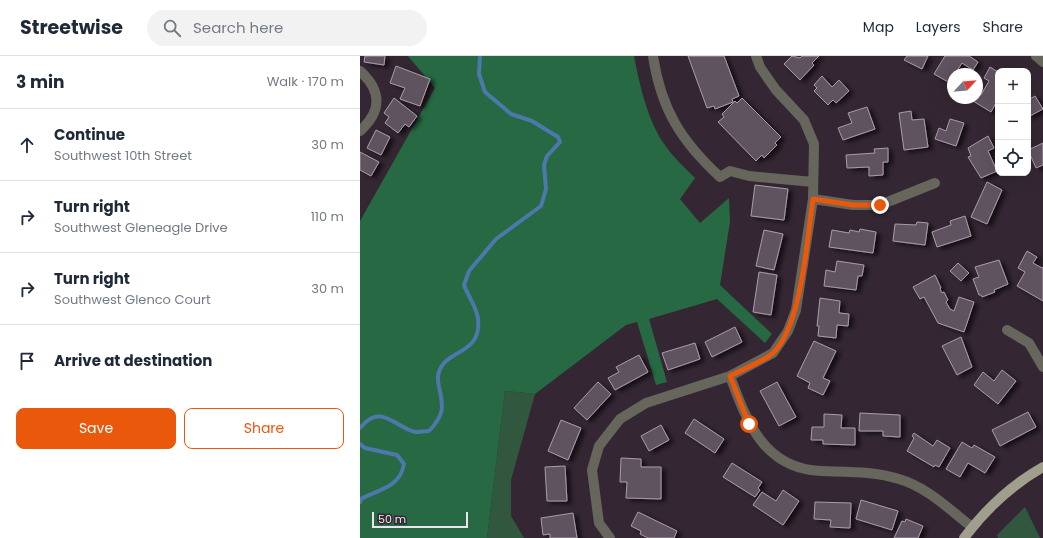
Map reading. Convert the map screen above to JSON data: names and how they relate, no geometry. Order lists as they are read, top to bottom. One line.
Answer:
{"scale_bar":"50 m","north":"top right","page":{"header":"Streetwise","search":"Search here","nav":["Map","Layers","Share"],"heading":["3 min","Walk · 170 m"],"map_buttons":["+","−"],"list":[["Continue","Southwest 10th Street","30 m"],["Turn right","Southwest Gleneagle Drive","110 m"],["Turn right","Southwest Glenco Court","30 m"],"Arrive at destination"],"buttons":["Save","Share"],"scale":"50 m"}}
